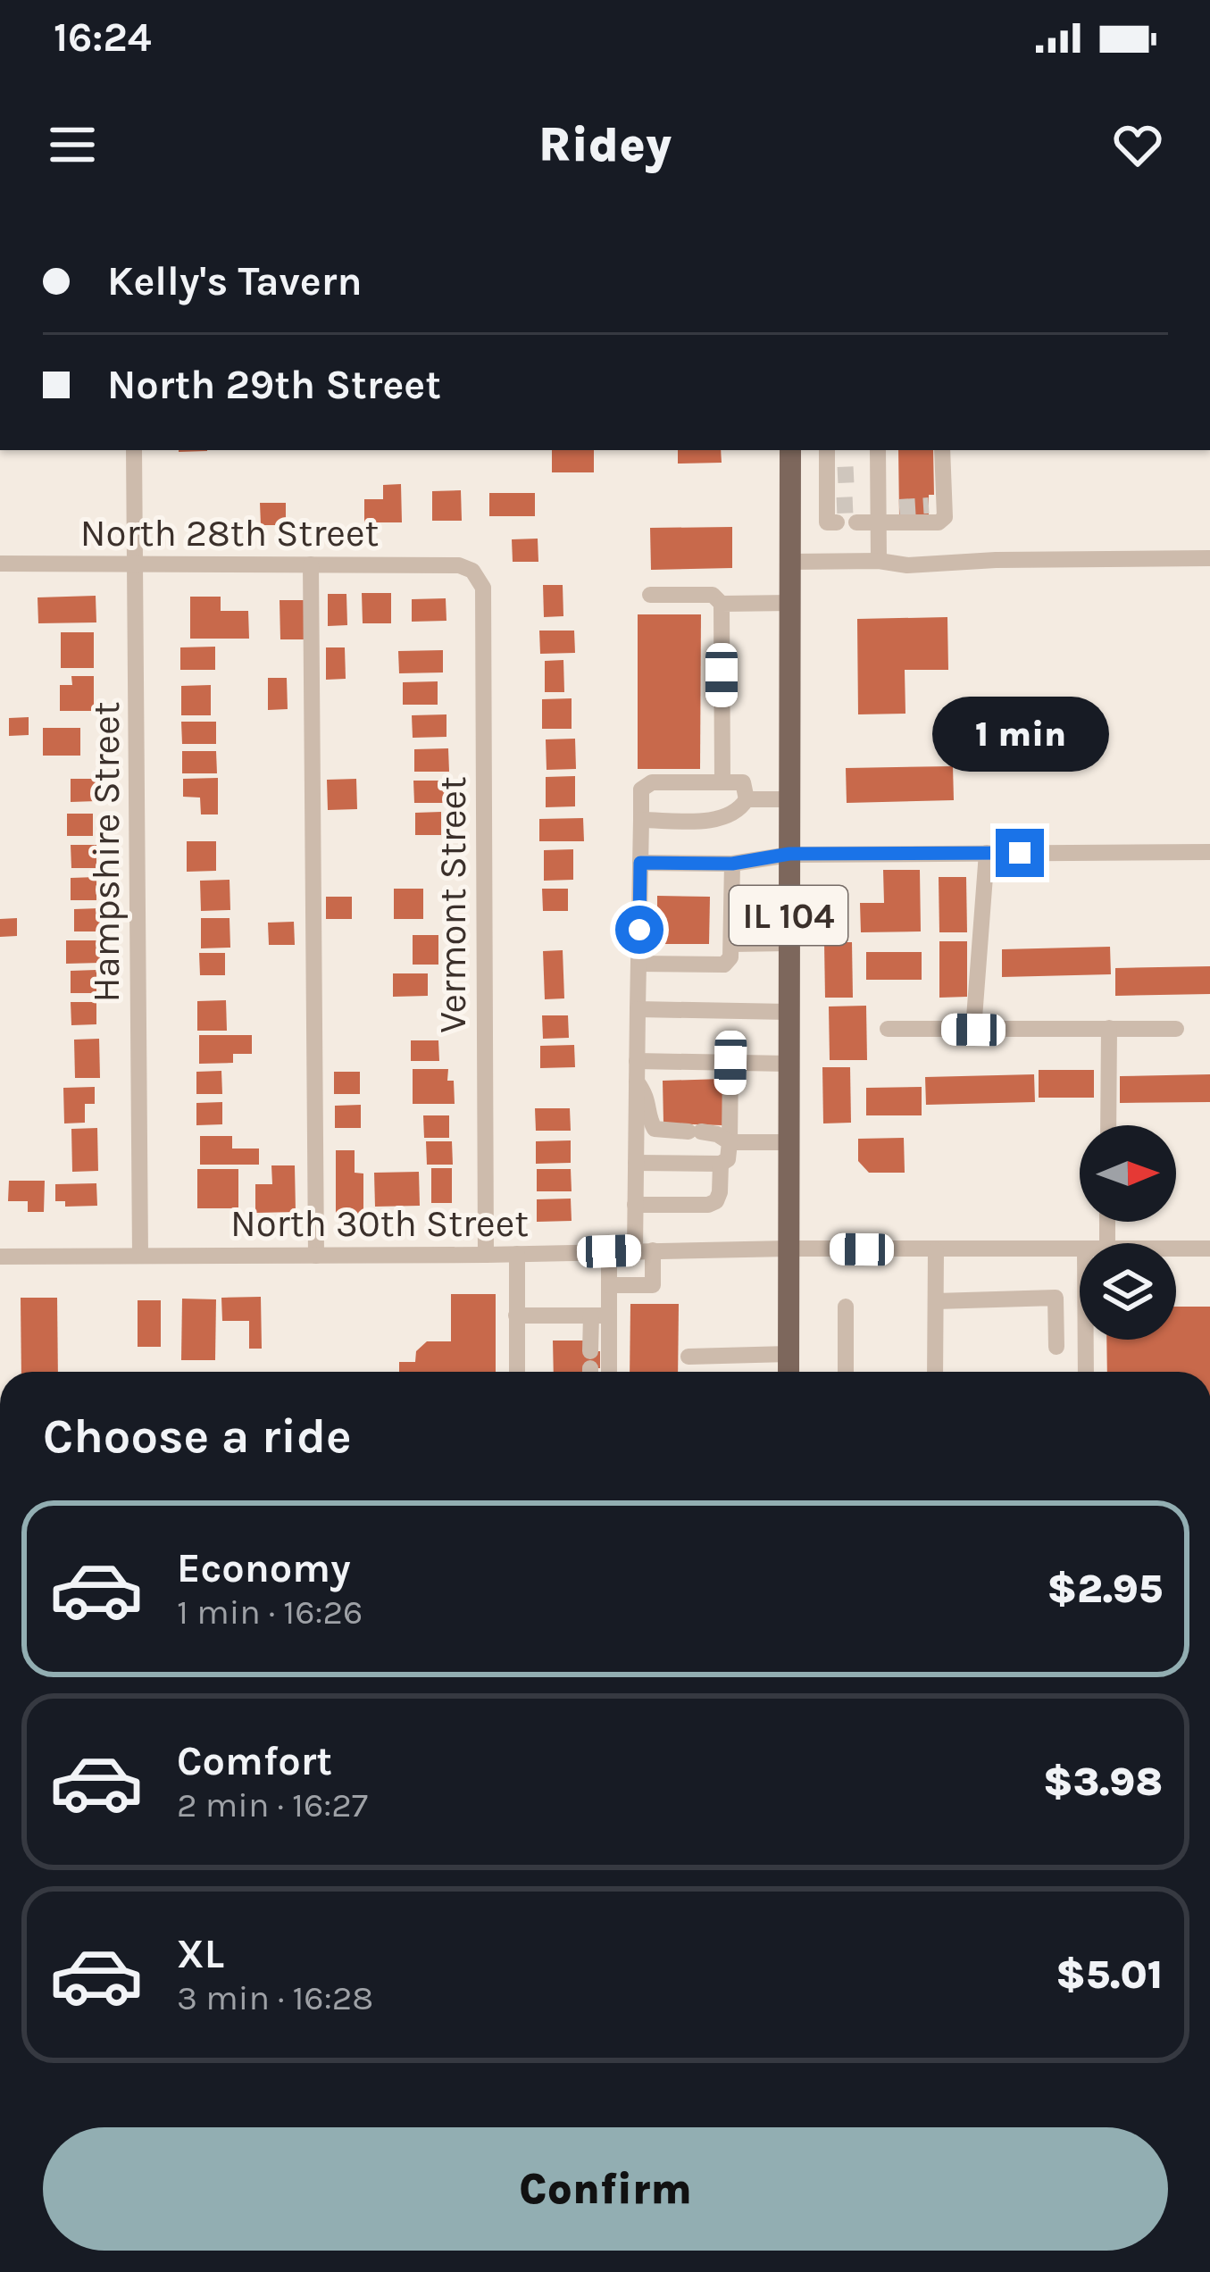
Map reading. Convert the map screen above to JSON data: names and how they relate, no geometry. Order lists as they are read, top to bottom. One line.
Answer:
{"streets":{"main road":["IL 104"],"street":["North 28th Street","Hampshire Street","Vermont Street","North 30th Street"]},"crossings":[["North 28th Street","Hampshire Street"],["North 28th Street","Vermont Street"],["Hampshire Street","North 30th Street"],["Vermont Street","North 30th Street"],["IL 104","North 30th Street"]],"north":"right","page":{"status":"16:24","header":"Ridey","banner":["Kelly's Tavern","North 29th Street"],"bubble":"1 min","heading":"Choose a ride","list":[{"name":"Economy","note":"1 min · 16:26","value":"$2.95"},{"name":"Comfort","note":"2 min · 16:27","value":"$3.98"},{"name":"XL","note":"3 min · 16:28","value":"$5.01"}],"buttons":"Confirm"}}
